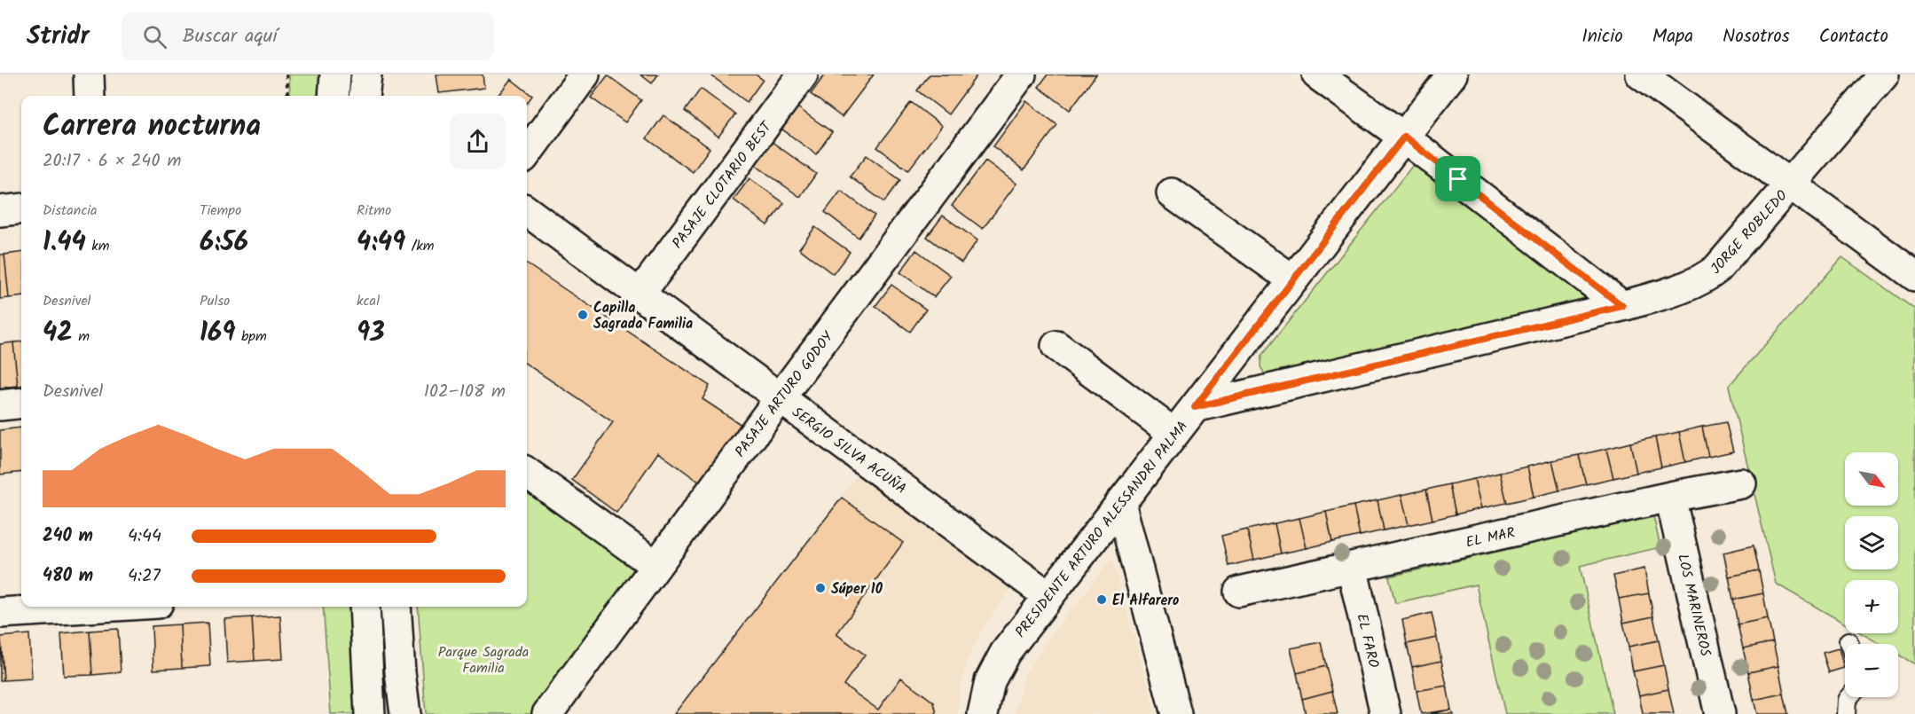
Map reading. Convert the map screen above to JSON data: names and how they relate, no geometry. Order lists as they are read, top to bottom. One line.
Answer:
{"streets":{"street":["PASAJE CLOTARIO BEST","JORGE ROBLEDO","PASAJE ARTURO GODOY","SERGIO SILVA ACUÑA","PRESIDENTE ARTURO ALESSANDRI PALMA","EL MAR","LOS MARINEROS","EL FARO"]},"crossings":[["PASAJE CLOTARIO BEST","SERGIO SILVA ACUÑA"],["JORGE ROBLEDO","PRESIDENTE ARTURO ALESSANDRI PALMA"],["PASAJE ARTURO GODOY","SERGIO SILVA ACUÑA"],["SERGIO SILVA ACUÑA","PRESIDENTE ARTURO ALESSANDRI PALMA"],["EL MAR","LOS MARINEROS"],["EL MAR","EL FARO"]],"parks":["Parque Sagrada Familia"],"places":["Capilla Sagrada Familia","Súper 10","El Alfarero"],"north":"bottom right","page":{"header":"Stridr","search":"Buscar aquí","nav":["Inicio","Mapa","Nosotros","Contacto"],"heading":["Carrera nocturna","20:17 · 6 × 240 m"],"stats":[["Distancia","1.44 km"],["Tiempo","6:56"],["Ritmo","4:49 /km"],["Desnivel","42 m"],["Pulso","169 bpm"],["kcal","93"]],"chart":["Desnivel","102–108 m"],"map_buttons":["+","−"],"list":[{"name":"240 m","note":"4:44"},{"name":"480 m","note":"4:27"}]}}
